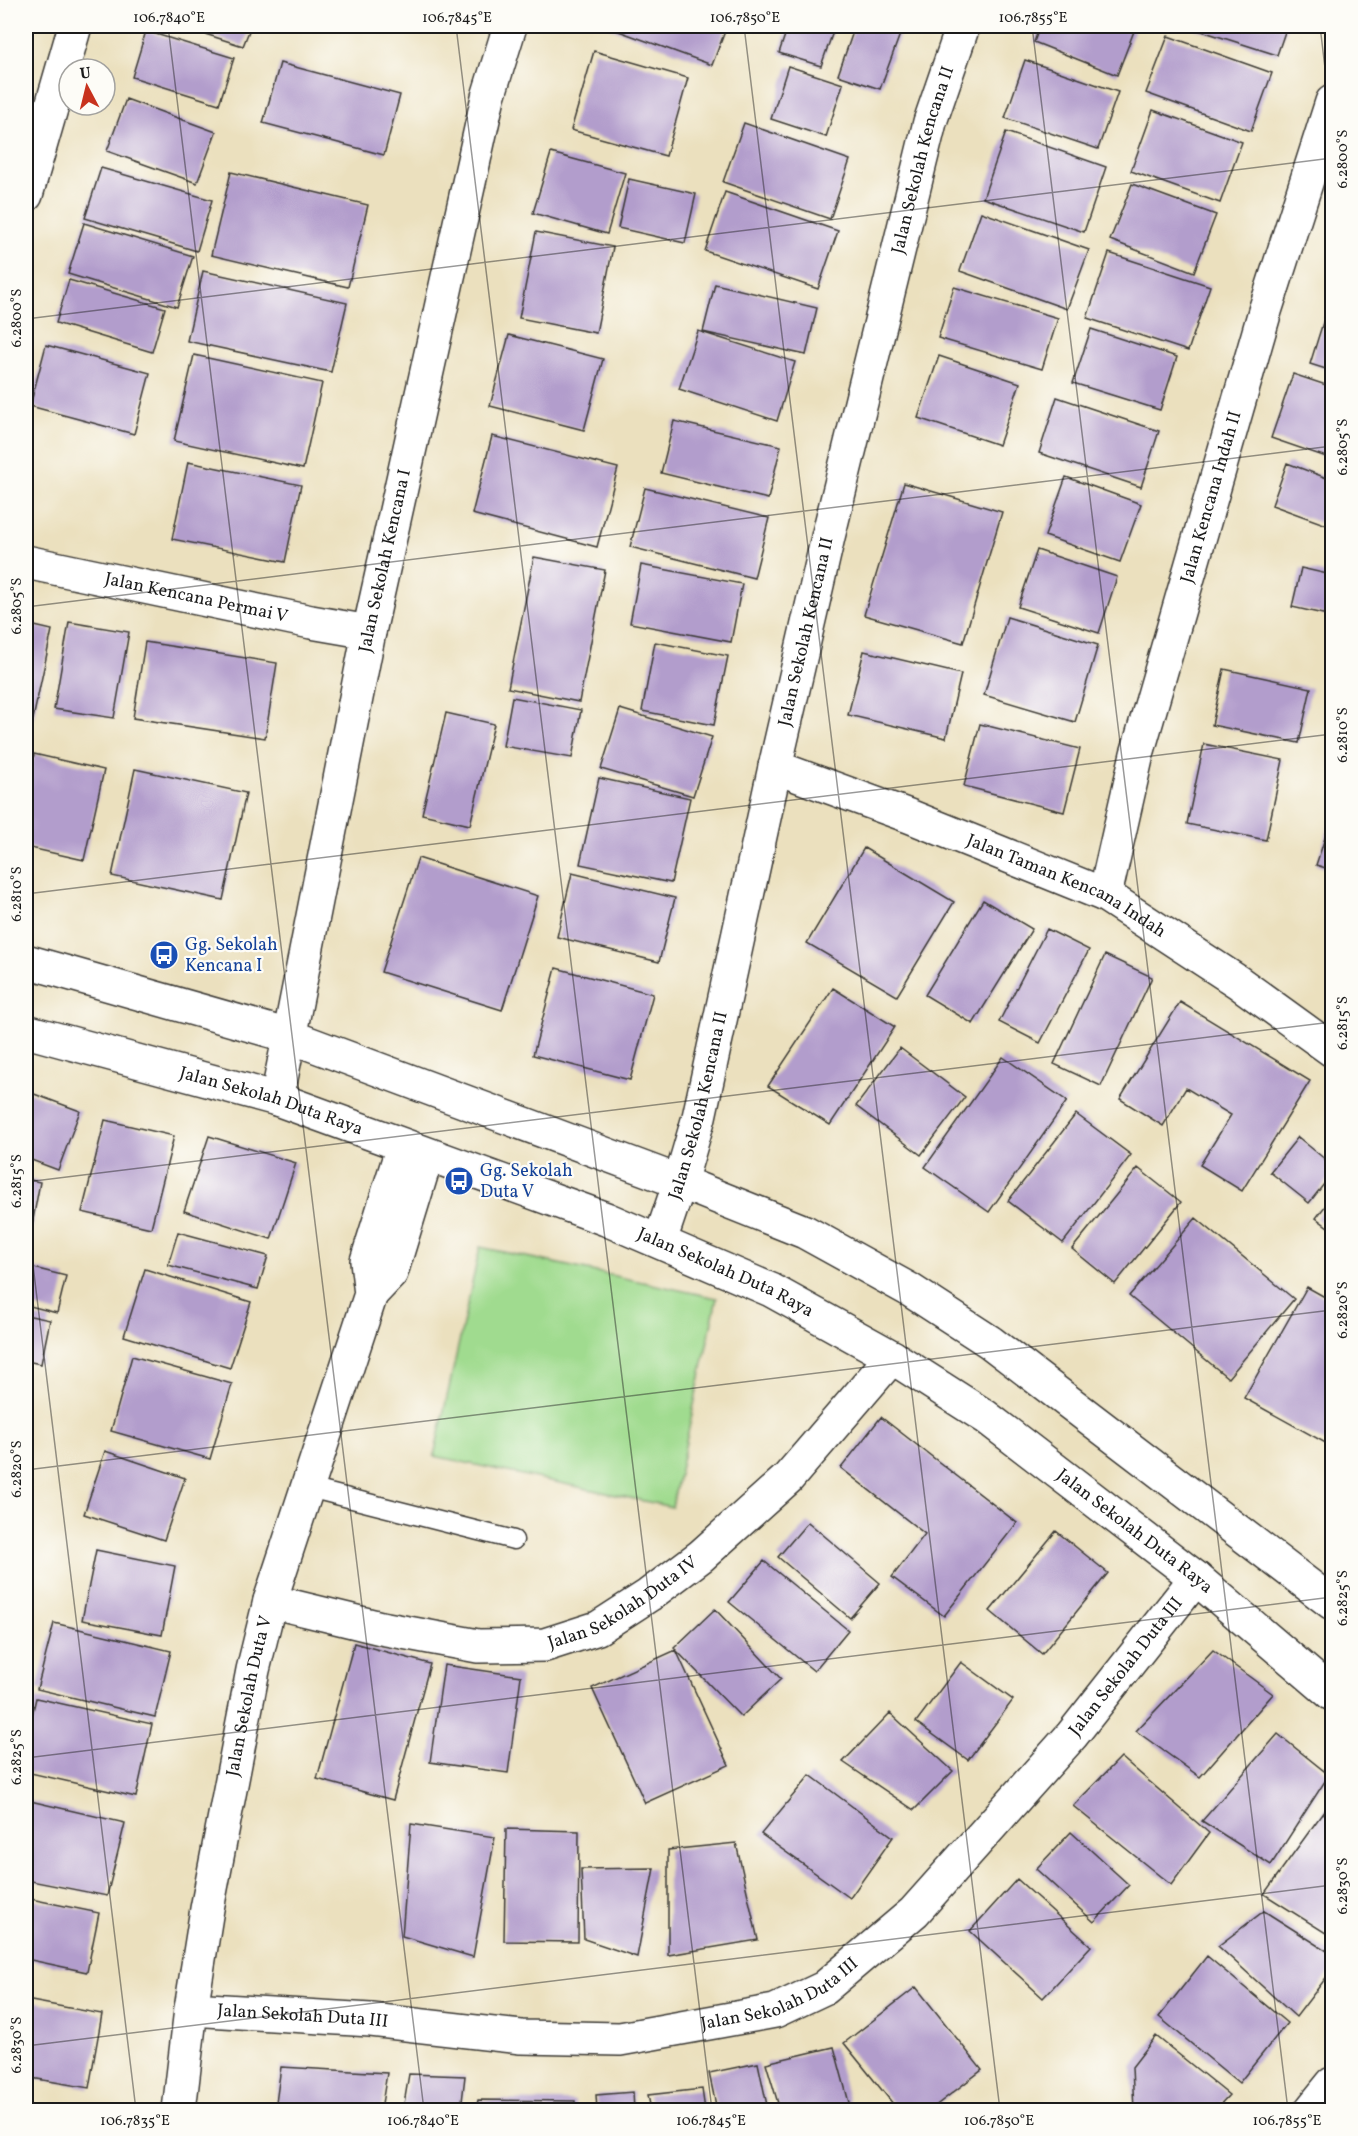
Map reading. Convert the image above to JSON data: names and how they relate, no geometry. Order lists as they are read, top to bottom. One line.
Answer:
{"streets":{"street":["Jalan Sekolah Kencana II","Jalan Kencana Indah II","Jalan Sekolah Kencana I","Jalan Kencana Permai V","Jalan Taman Kencana Indah","Jalan Sekolah Duta Raya","Jalan Sekolah Duta IV","Jalan Sekolah Duta III","Jalan Sekolah Duta V"]},"crossings":[["Jalan Sekolah Kencana II","Jalan Taman Kencana Indah"],["Jalan Sekolah Kencana II","Jalan Sekolah Duta Raya"],["Jalan Kencana Indah II","Jalan Taman Kencana Indah"],["Jalan Sekolah Kencana I","Jalan Kencana Permai V"],["Jalan Sekolah Kencana I","Jalan Sekolah Duta Raya"],["Jalan Sekolah Duta Raya","Jalan Sekolah Duta IV"],["Jalan Sekolah Duta Raya","Jalan Sekolah Duta III"],["Jalan Sekolah Duta Raya","Jalan Sekolah Duta V"],["Jalan Sekolah Duta IV","Jalan Sekolah Duta V"],["Jalan Sekolah Duta III","Jalan Sekolah Duta V"]],"places":{"bus stop":["Gg. Sekolah Kencana I","Gg. Sekolah Duta V"]},"north":"top","coordinates":["106.7840°E","106.7845°E","106.7850°E","106.7855°E","6.2800°S","6.2805°S","6.2810°S","6.2815°S","6.2820°S","6.2825°S","6.2830°S","106.7835°E"]}
